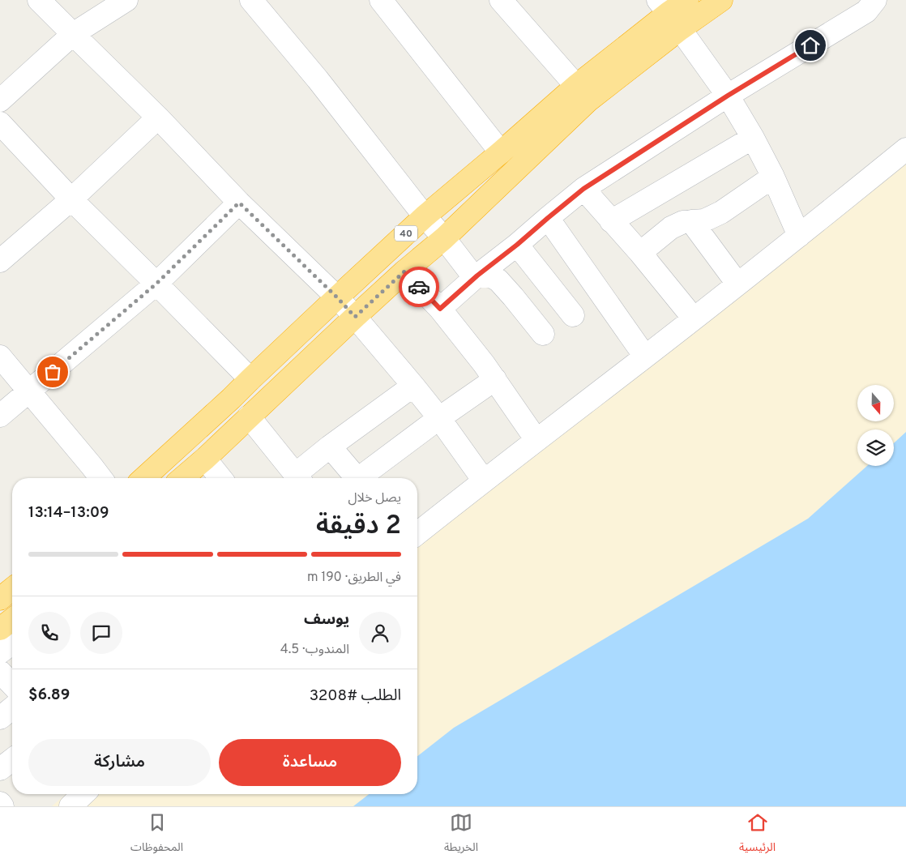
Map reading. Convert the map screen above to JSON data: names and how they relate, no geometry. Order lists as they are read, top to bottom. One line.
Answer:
{"streets":{"highway":["40"]},"north":"bottom","page":{"heading":["2 دقيقة","يصل خلال","13:09–13:14"],"panel":["يوسف","المندوب · 4.5","الطلب #3208","$6.89"],"bar":"في الطريق · 190 m","buttons":["مساعدة","مشاركة"],"tabs":["الرئيسية","الخريطة","المحفوظات"]}}
